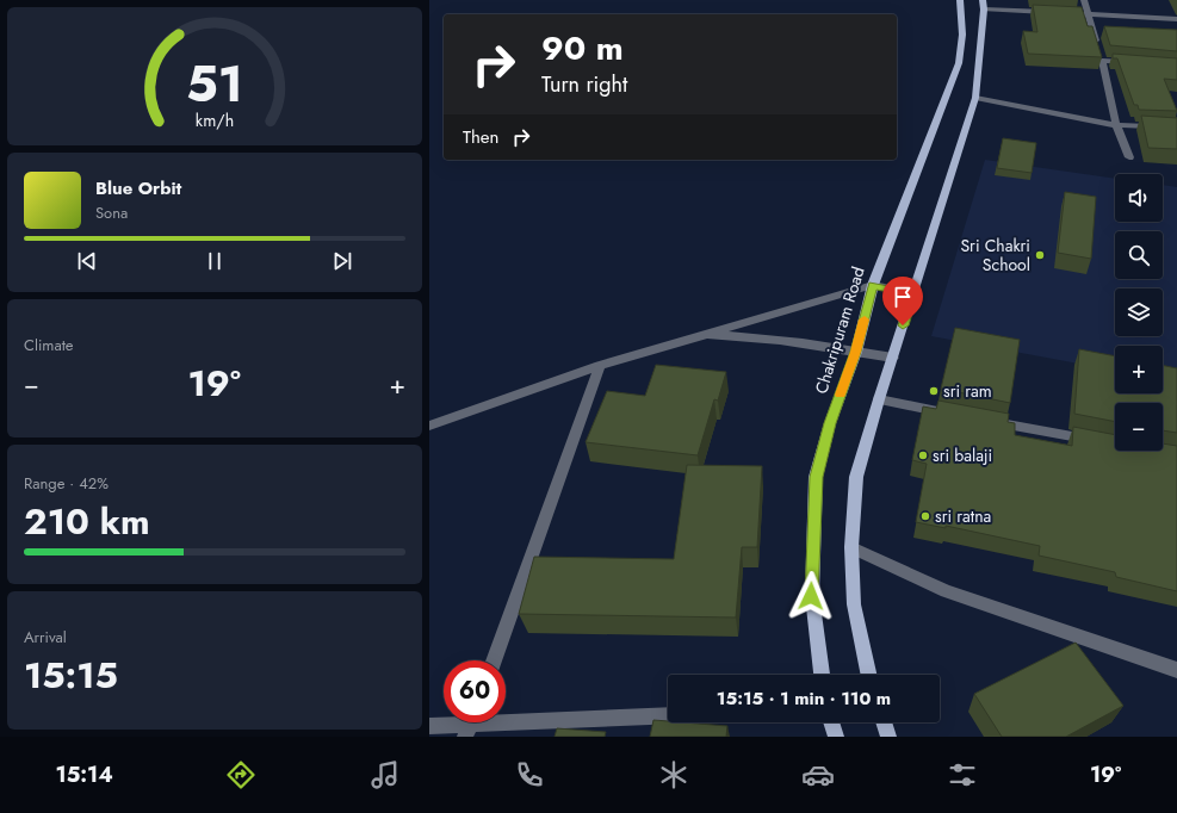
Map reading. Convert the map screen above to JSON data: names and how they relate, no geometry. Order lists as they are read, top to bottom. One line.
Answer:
{"streets":{"main road":["Chakripuram Road"]},"places":["Sri Chakri School","sri ram","sri balaji","sri ratna"],"page":{"turn":["90 m","Turn right"],"then":"Then","song":["Blue Orbit","Sona"],"map_buttons":["+","−"],"tile":["Climate",["Range · 42%","210 km"],["Arrival","15:15"]],"heat":["−","19°","+"],"limit":"60","trip":"15:15 · 1 min · 110 m","tabs":["15:14","19°"],"gauge":["51","km/h"]}}
